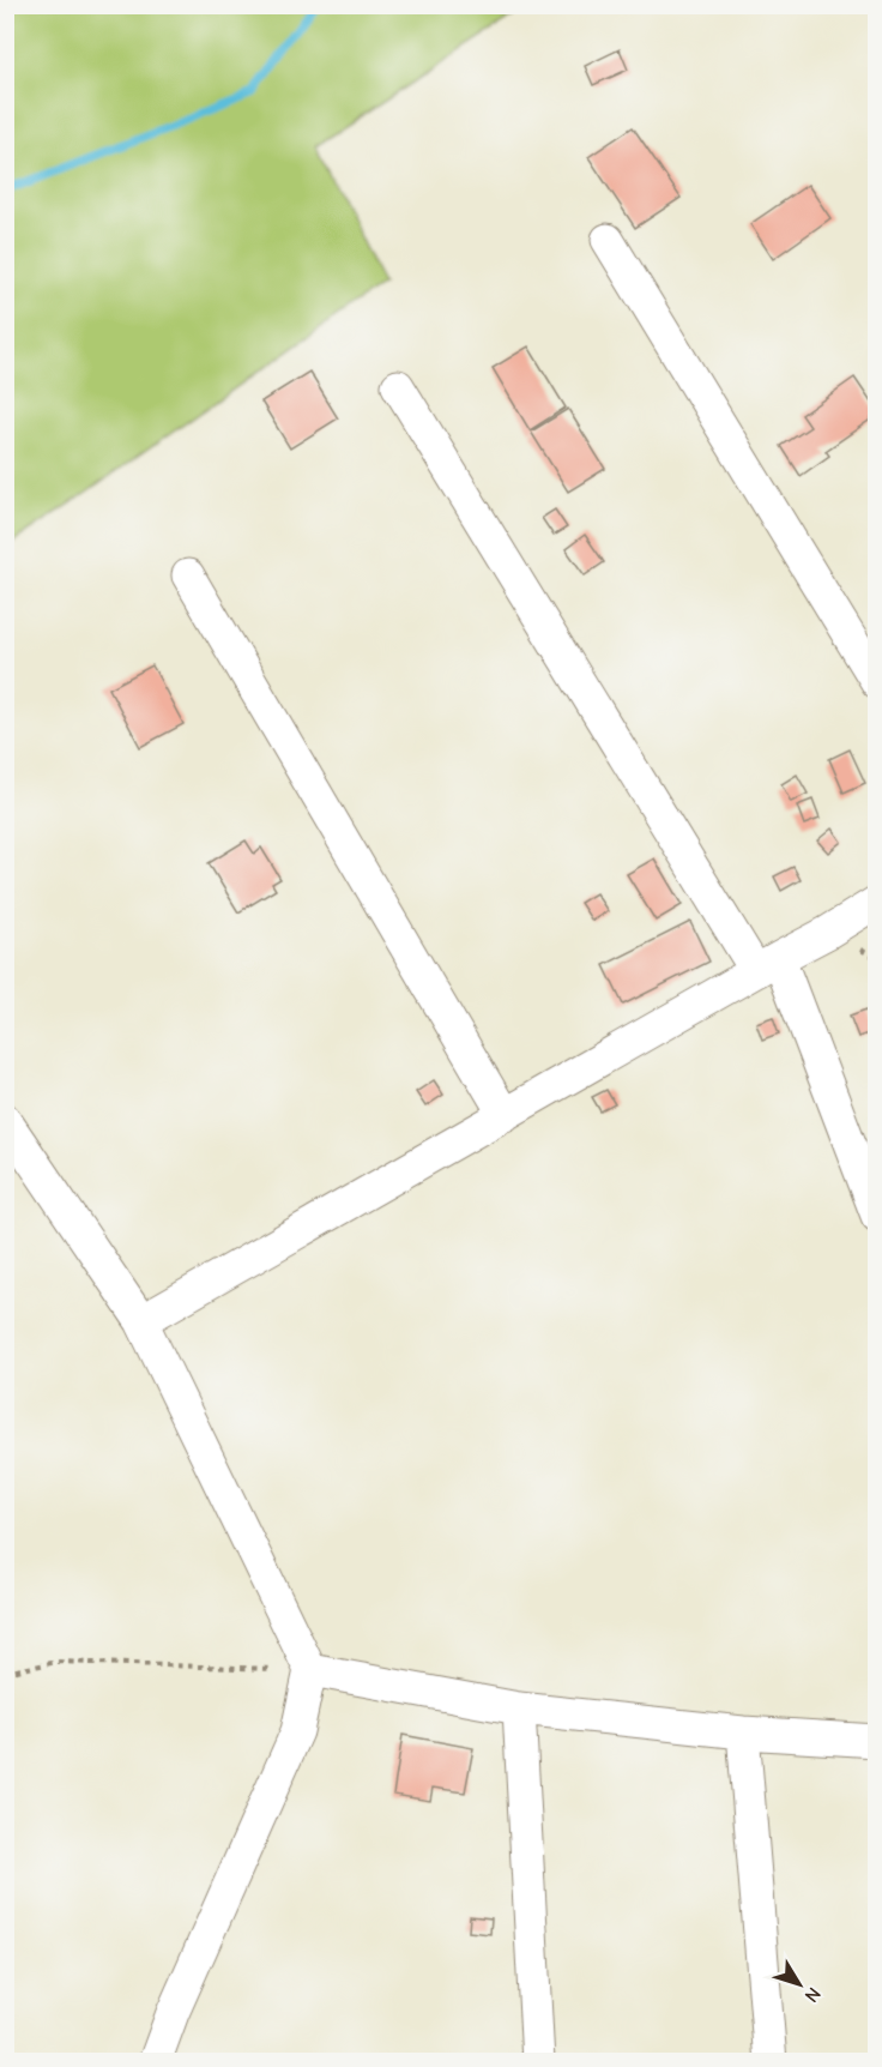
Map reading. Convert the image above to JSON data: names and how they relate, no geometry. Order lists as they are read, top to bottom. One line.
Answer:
{"north":"bottom right"}
